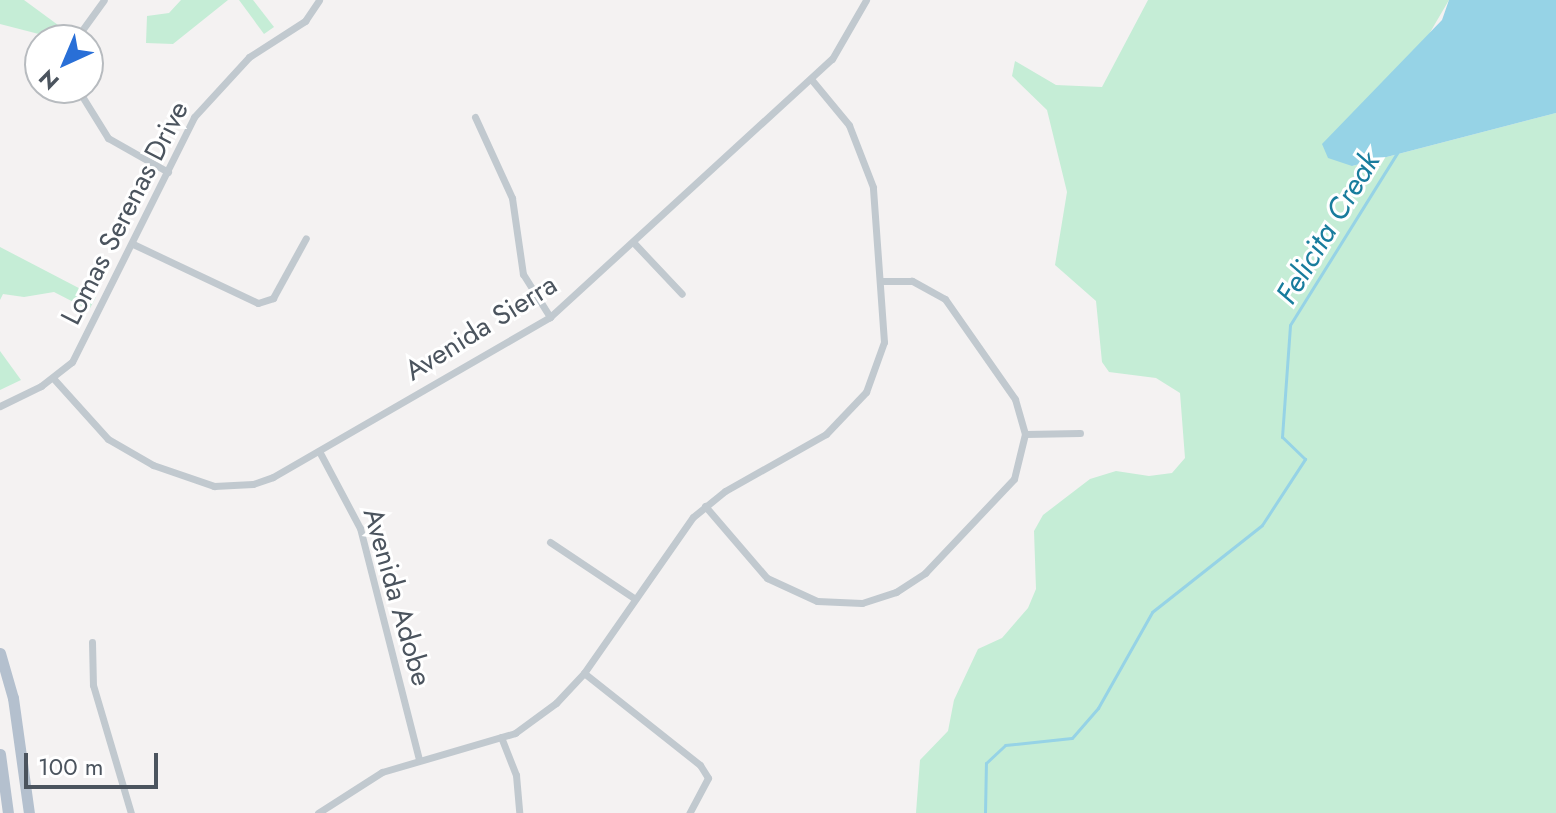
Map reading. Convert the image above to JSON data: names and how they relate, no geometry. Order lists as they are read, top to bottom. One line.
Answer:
{"streets":{"street":["Lomas Serenas Drive","Avenida Sierra","Avenida Adobe"]},"crossings":[["Lomas Serenas Drive","Avenida Sierra"],["Avenida Sierra","Avenida Adobe"]],"water":["Felicita Creak"],"scale_bar":"100 m","north":"bottom left"}
